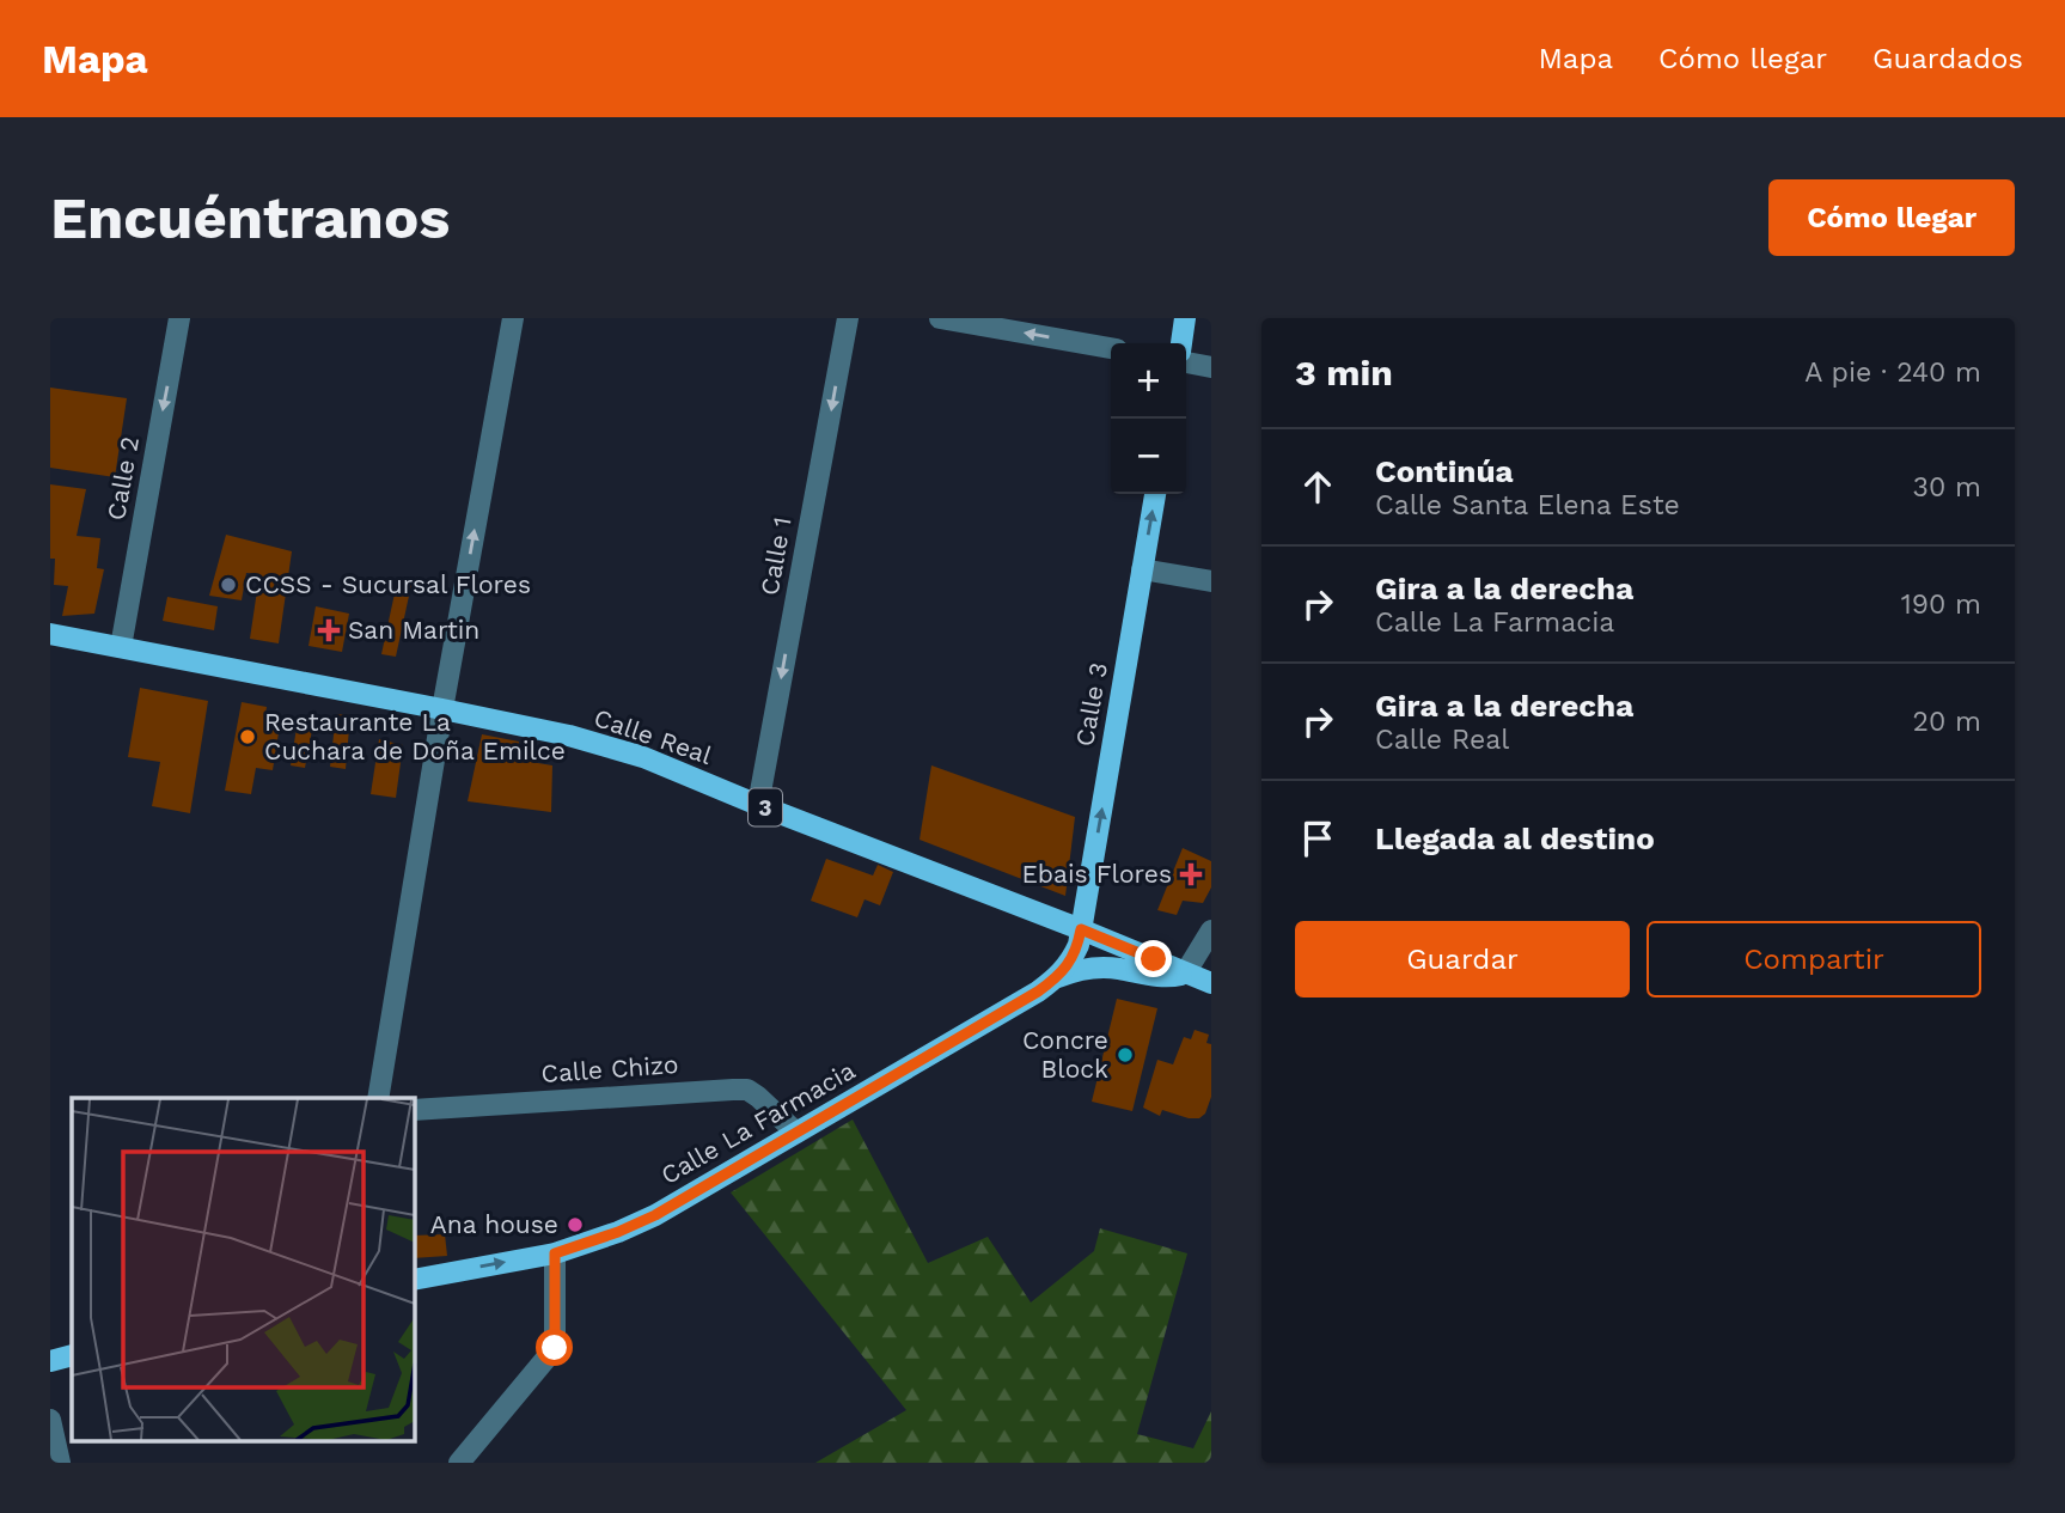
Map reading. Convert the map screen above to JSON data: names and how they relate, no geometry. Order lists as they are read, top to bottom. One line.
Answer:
{"streets":{"main road":["Calle 3","Calle Real","3","Calle La Farmacia"],"street":["Calle 2","Calle 1","Calle Chizo"]},"crossings":[["Calle 2","Calle Real"],["Calle 1","Calle Real"],["Calle 3","Calle Real"],["Calle 3","Calle La Farmacia"],["Calle Real","Calle La Farmacia"],["Calle Chizo","Calle La Farmacia"]],"one_way":["Calle 2","Calle 1","Calle 3"],"places":{"other":["CCSS - Sucursal Flores","Restaurante La Cuchara de Doña Emilce","Concre Block","Ana house"],"health":["San Martin","Ebais Flores"]},"page":{"header":"Mapa","nav":["Mapa","Cómo llegar","Guardados"],"buttons":["Cómo llegar",["Guardar","Compartir"]],"title":"Encuéntranos","heading":["3 min","A pie · 240 m"],"map_buttons":["+","−"],"list":[["Continúa","Calle Santa Elena Este","30 m"],["Gira a la derecha","Calle La Farmacia","190 m"],["Gira a la derecha","Calle Real","20 m"],"Llegada al destino"]}}
